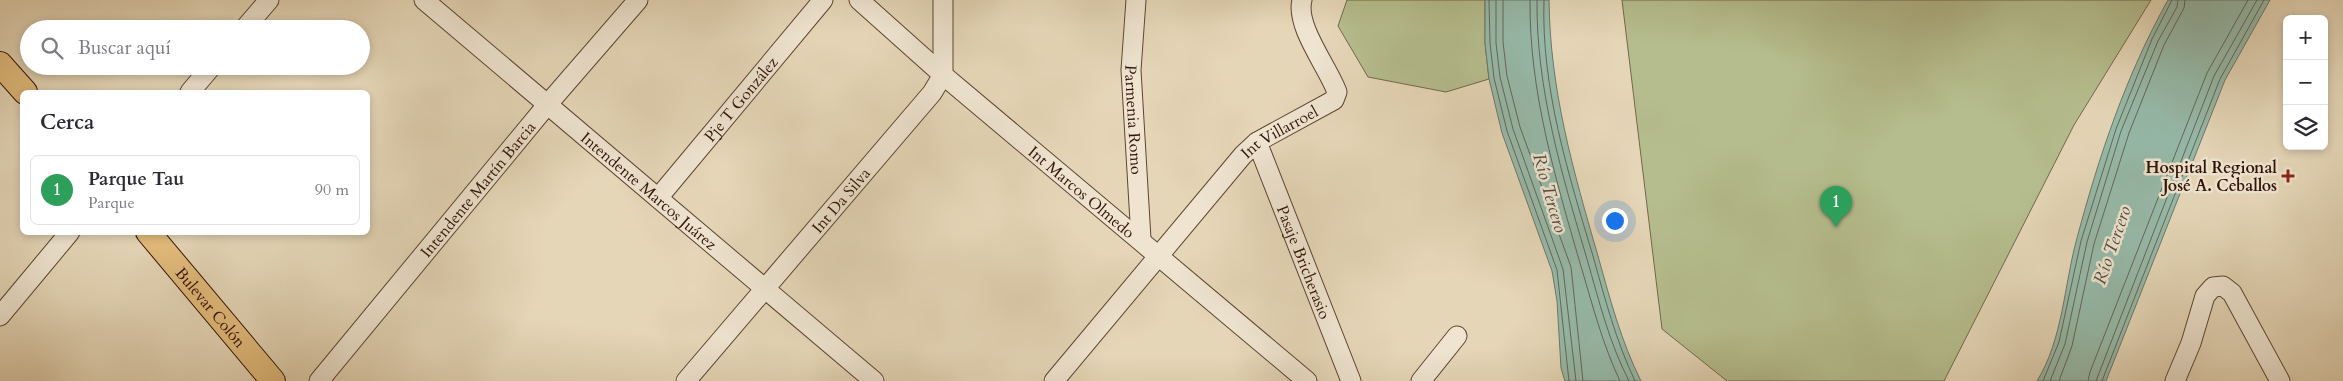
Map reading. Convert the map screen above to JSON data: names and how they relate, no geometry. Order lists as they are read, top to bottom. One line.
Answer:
{"streets":{"main road":["Bulevar Colón"],"street":["Pje T González","Parmenia Romo","Int Villarroel","Intendente Martín Barcia","Intendente Marcos Juárez","Int Marcos Olmedo","Int Da Silva","Pasaje Bricherasio"]},"crossings":[["Pje T González","Intendente Marcos Juárez"],["Parmenia Romo","Int Marcos Olmedo"],["Int Villarroel","Int Marcos Olmedo"],["Int Villarroel","Pasaje Bricherasio"],["Intendente Martín Barcia","Intendente Marcos Juárez"],["Intendente Marcos Juárez","Int Da Silva"],["Int Marcos Olmedo","Int Da Silva"]],"water":["Río Tercero"],"places":{"health":["Hospital Regional José A. Ceballos"]},"page":{"map_buttons":["+","−"],"search":"Buscar aquí","heading":"Cerca","list":[{"mark":"1","name":"Parque Tau","note":"Parque","value":"90 m"}],"pins":"1"}}
